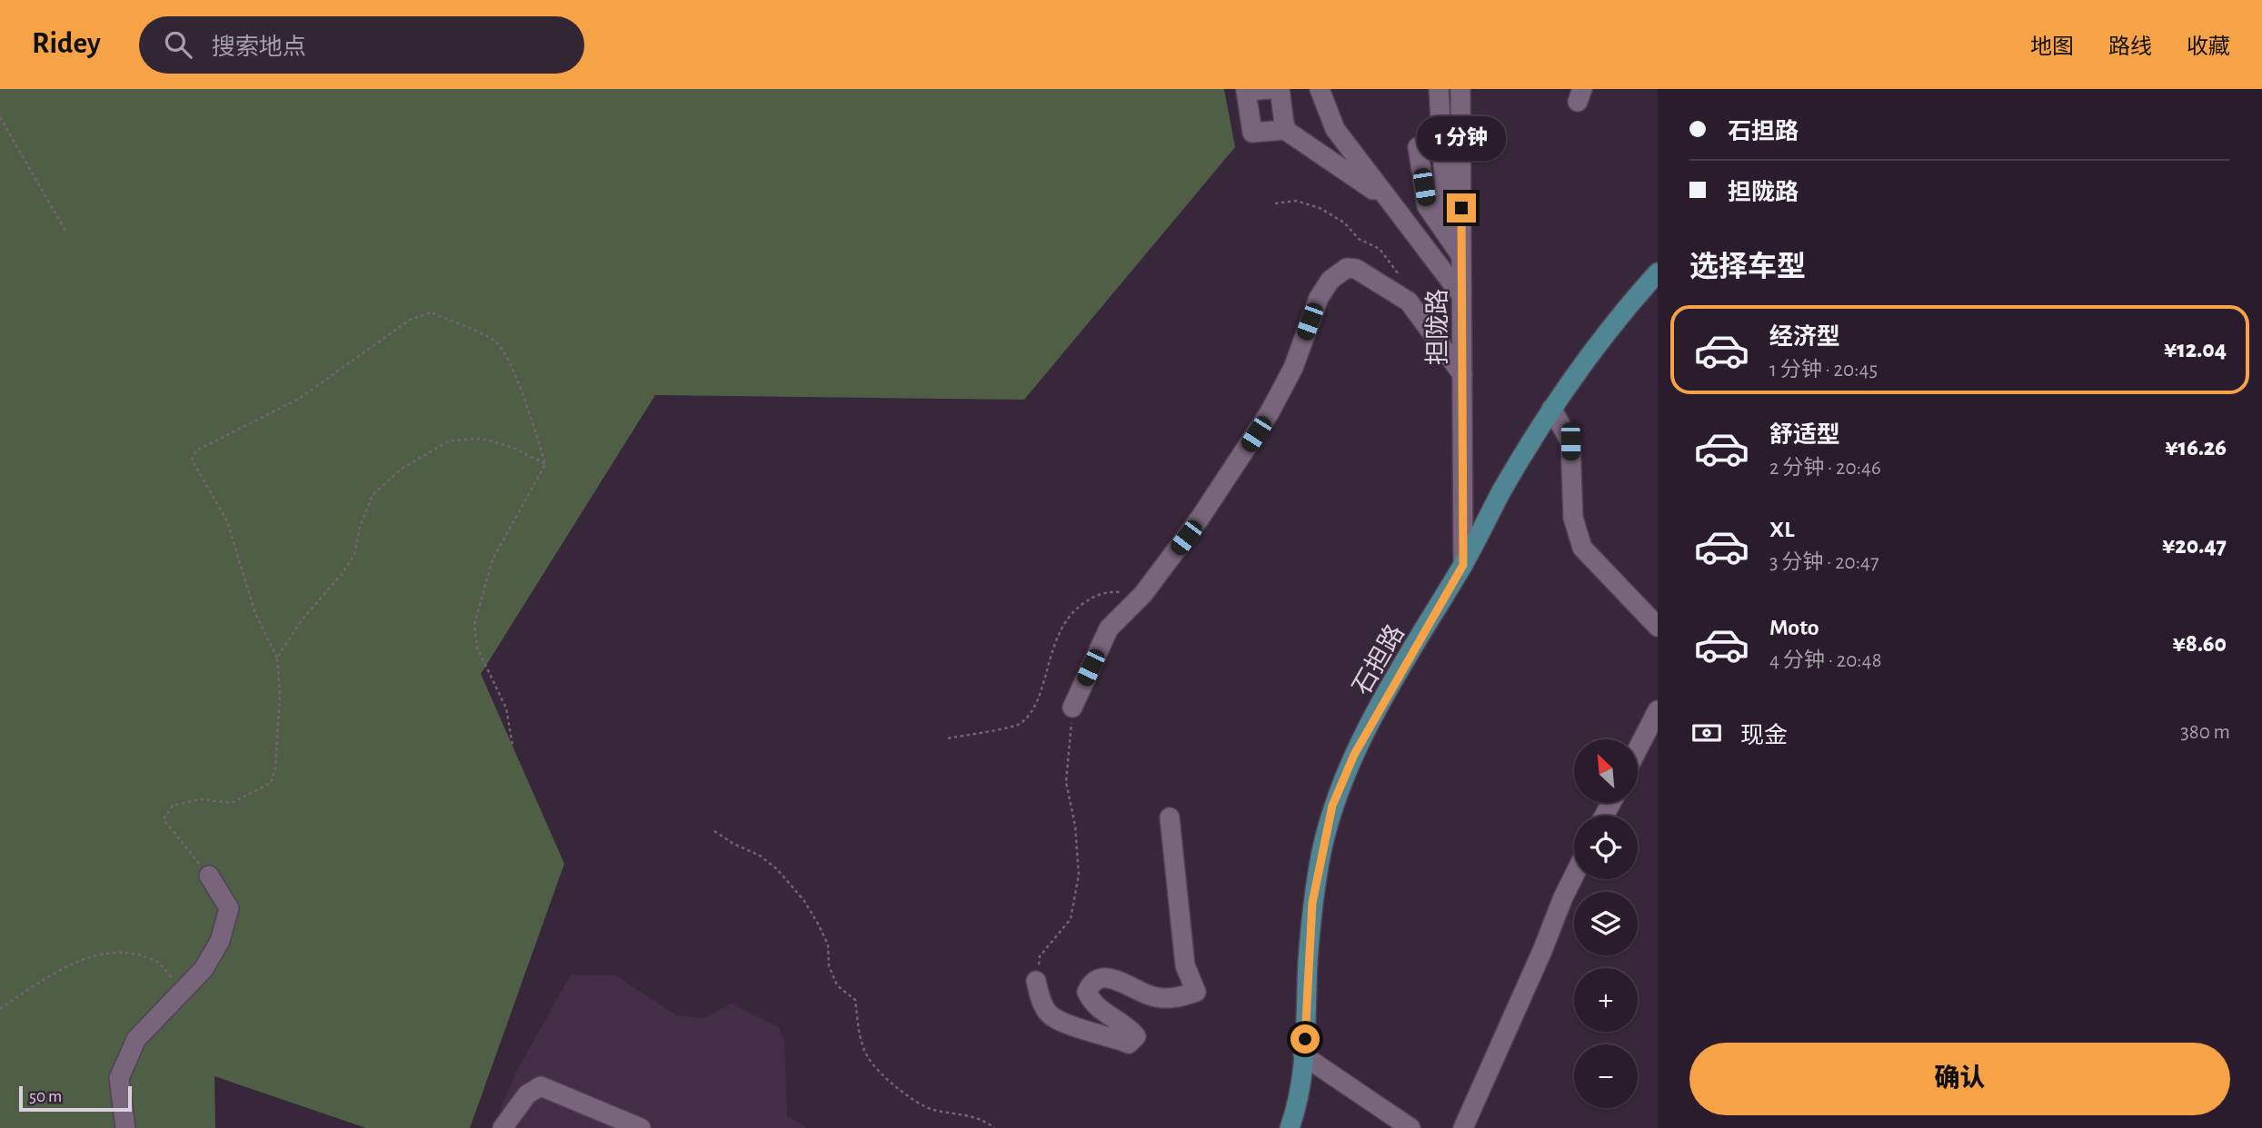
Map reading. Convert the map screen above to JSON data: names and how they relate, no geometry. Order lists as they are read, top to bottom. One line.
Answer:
{"streets":{"main road":["石担路"],"street":["担陇路"]},"crossings":[["担陇路","石担路"]],"scale_bar":"50 m","north":"top left","page":{"header":"Ridey","search":"搜索地点","nav":["地图","路线","收藏"],"banner":["石担路","担陇路"],"bubble":"1 分钟","heading":"选择车型","list":[{"name":"经济型","note":"1 分钟 · 20:45","value":"¥12.04"},{"name":"舒适型","note":"2 分钟 · 20:46","value":"¥16.26"},{"name":"XL","note":"3 分钟 · 20:47","value":"¥20.47"},{"name":"Moto","note":"4 分钟 · 20:48","value":"¥8.60"}],"pay":["现金","380 m"],"map_buttons":["+","−"],"buttons":"确认","scale":"50 m"}}
